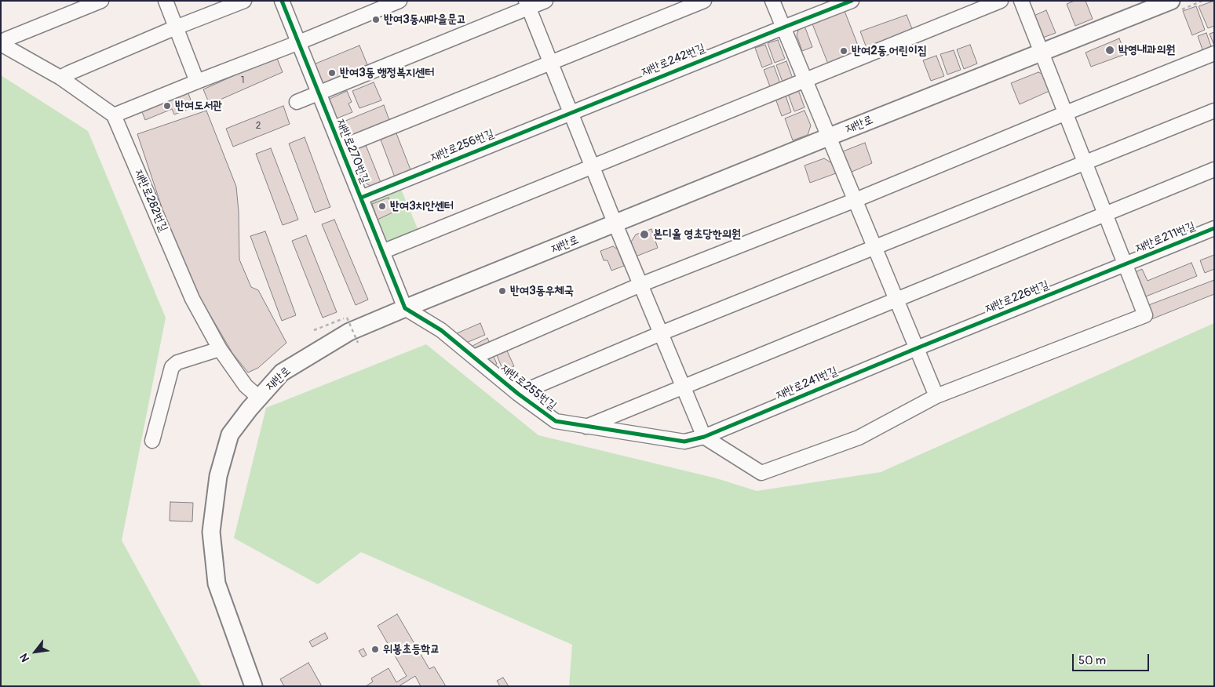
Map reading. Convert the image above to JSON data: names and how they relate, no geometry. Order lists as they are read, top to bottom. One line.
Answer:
{"streets":{"main road":["재반로"],"street":["재반로242번길","재반로256번길","재반로270번길","재반로282번길","재반로211번길","재반로226번길","재반로241번길","재반로255번길"]},"crossings":[["재반로242번길","재반로256번길"],["재반로","재반로270번길"],["재반로","재반로282번길"],["재반로","재반로255번길"],["재반로256번길","재반로270번길"],["재반로270번길","재반로255번길"],["재반로211번길","재반로226번길"],["재반로226번길","재반로241번길"],["재반로241번길","재반로255번길"]],"places":["반여3동새마을문고","박영내과의원","반여2동 어린이집","반여3동 행정복지센터","반여도서관","반여3치안센터","본디올 영초당한의원","반여3동우체국","위봉초등학교"],"house_numbers":["1","2"],"scale_bar":"50 m","north":"bottom left"}
